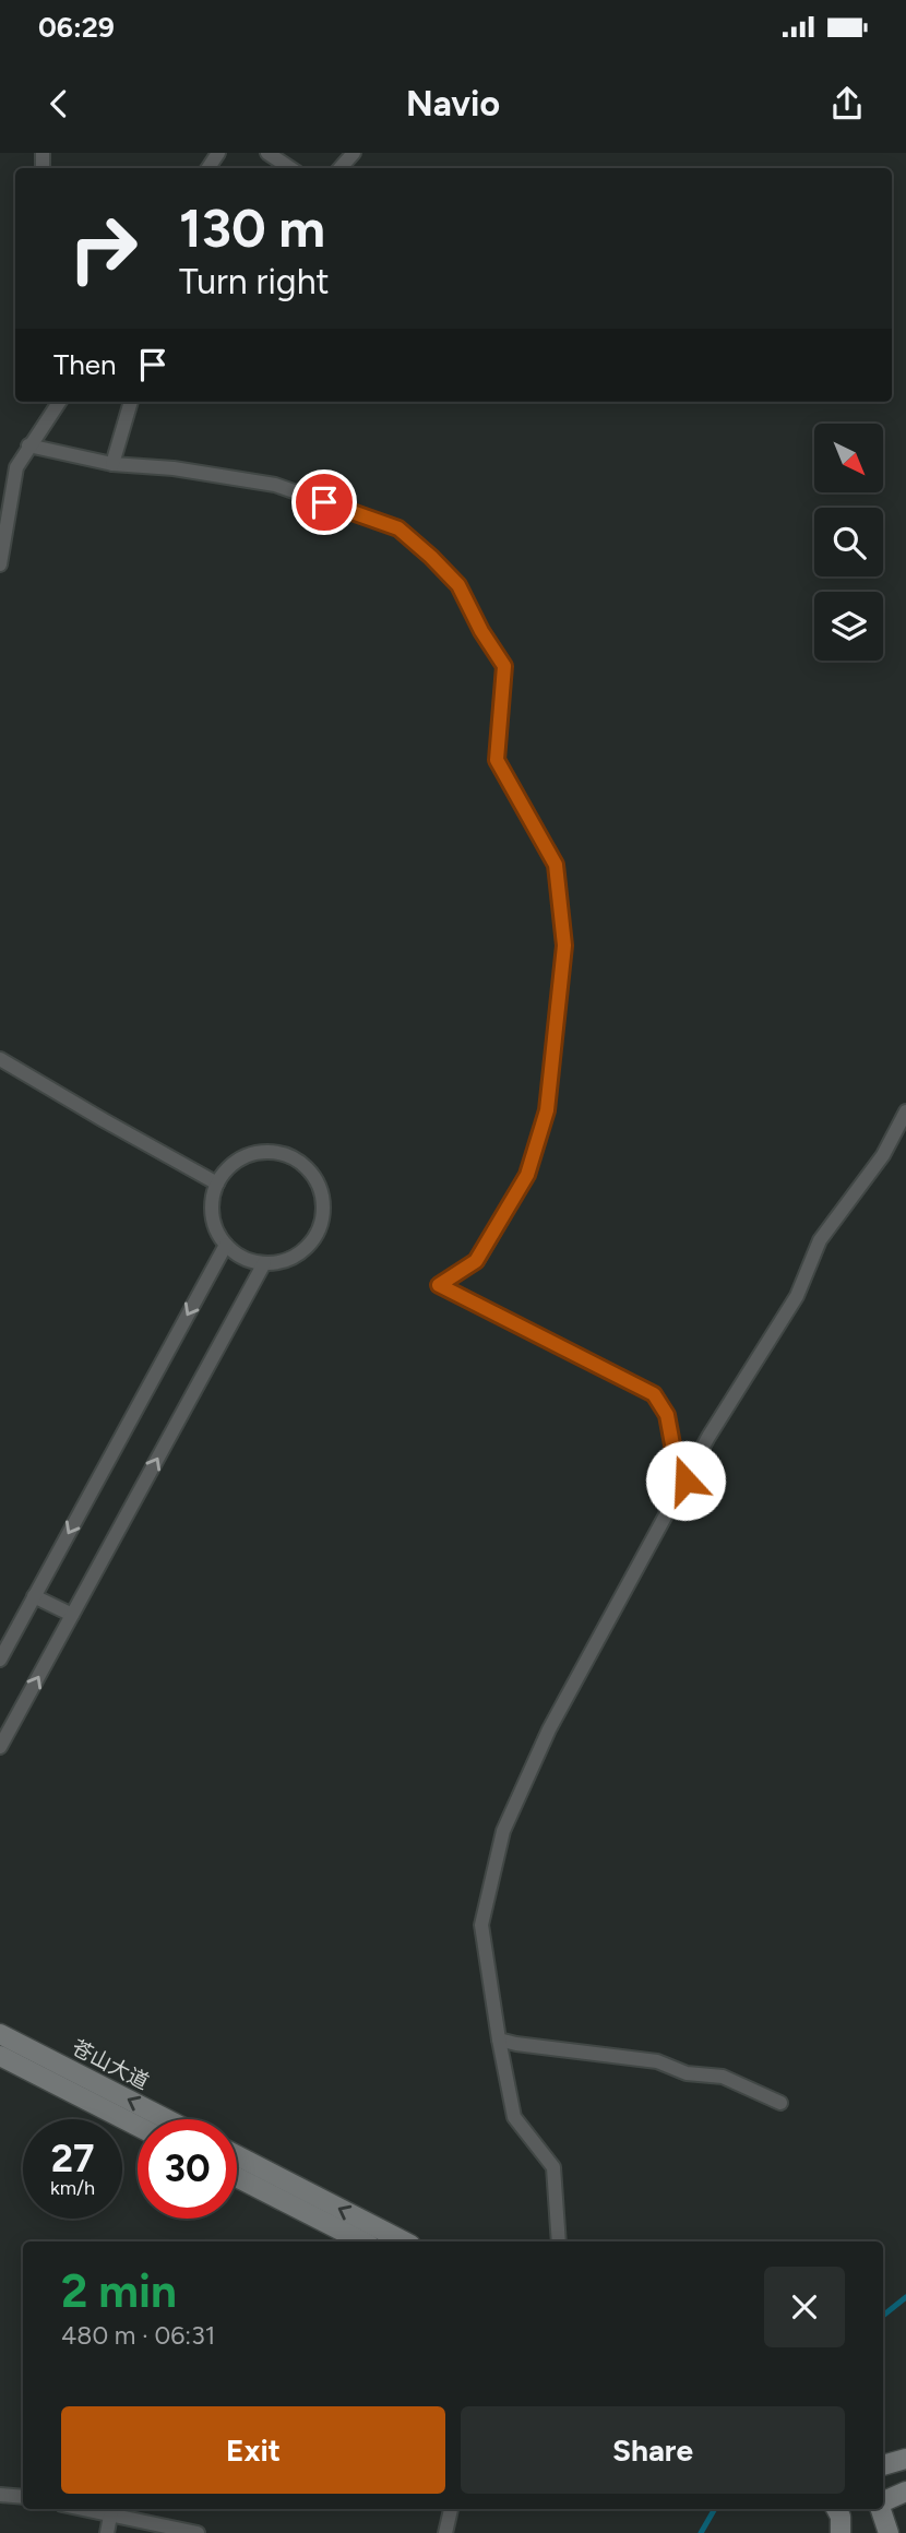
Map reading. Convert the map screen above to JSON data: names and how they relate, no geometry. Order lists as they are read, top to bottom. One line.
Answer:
{"streets":{"main road":["苍山大道"]},"north":"bottom right","page":{"status":"06:29","header":"Navio","turn":["130 m","Turn right"],"then":"Then","speed":"27 km/h","limit":"30","heading":["2 min","480 m · 06:31"],"buttons":["Exit","Share"]}}
